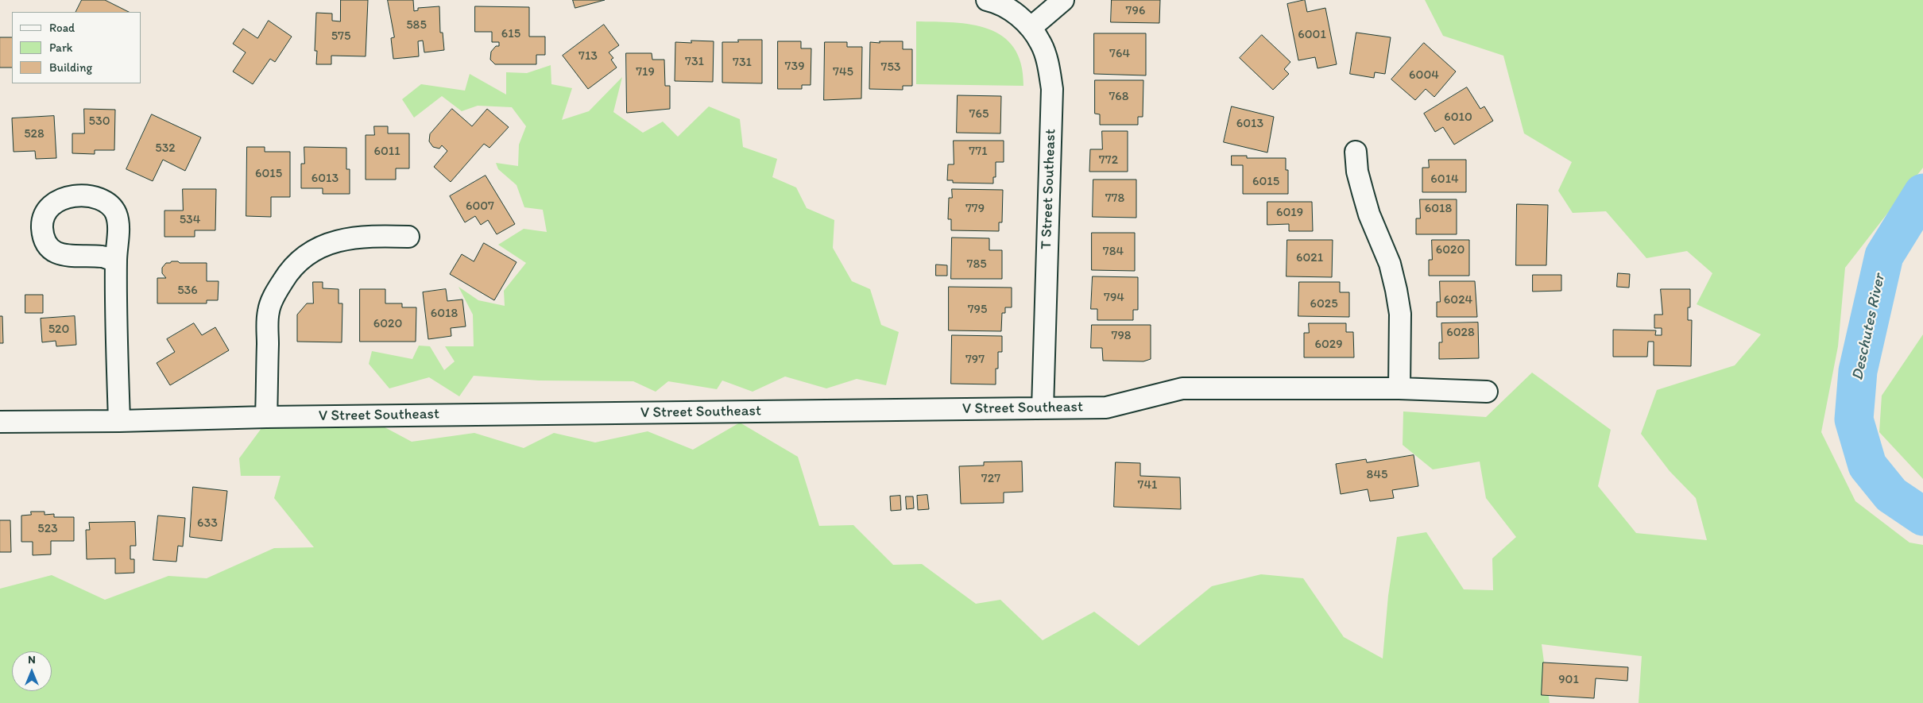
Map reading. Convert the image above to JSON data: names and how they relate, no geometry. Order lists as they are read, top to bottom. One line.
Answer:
{"streets":{"street":["T Street Southeast","V Street Southeast"]},"crossings":[["T Street Southeast","V Street Southeast"]],"water":["Deschutes River"],"house_numbers":["796","585","615","6001","575","764","713","731","731","739","753","719","745","6004","768","765","6010","530","6013","528","532","6011","771","772","6015","6013","6014","6015","778","6007","779","6018","6019","534","6020","784","6021","785","536","794","6024","6025","795","6018","6020","520","6028","798","6029","797","845","727","741","633","523","901"],"legend":["Road","Park","Building"],"north":"top"}
